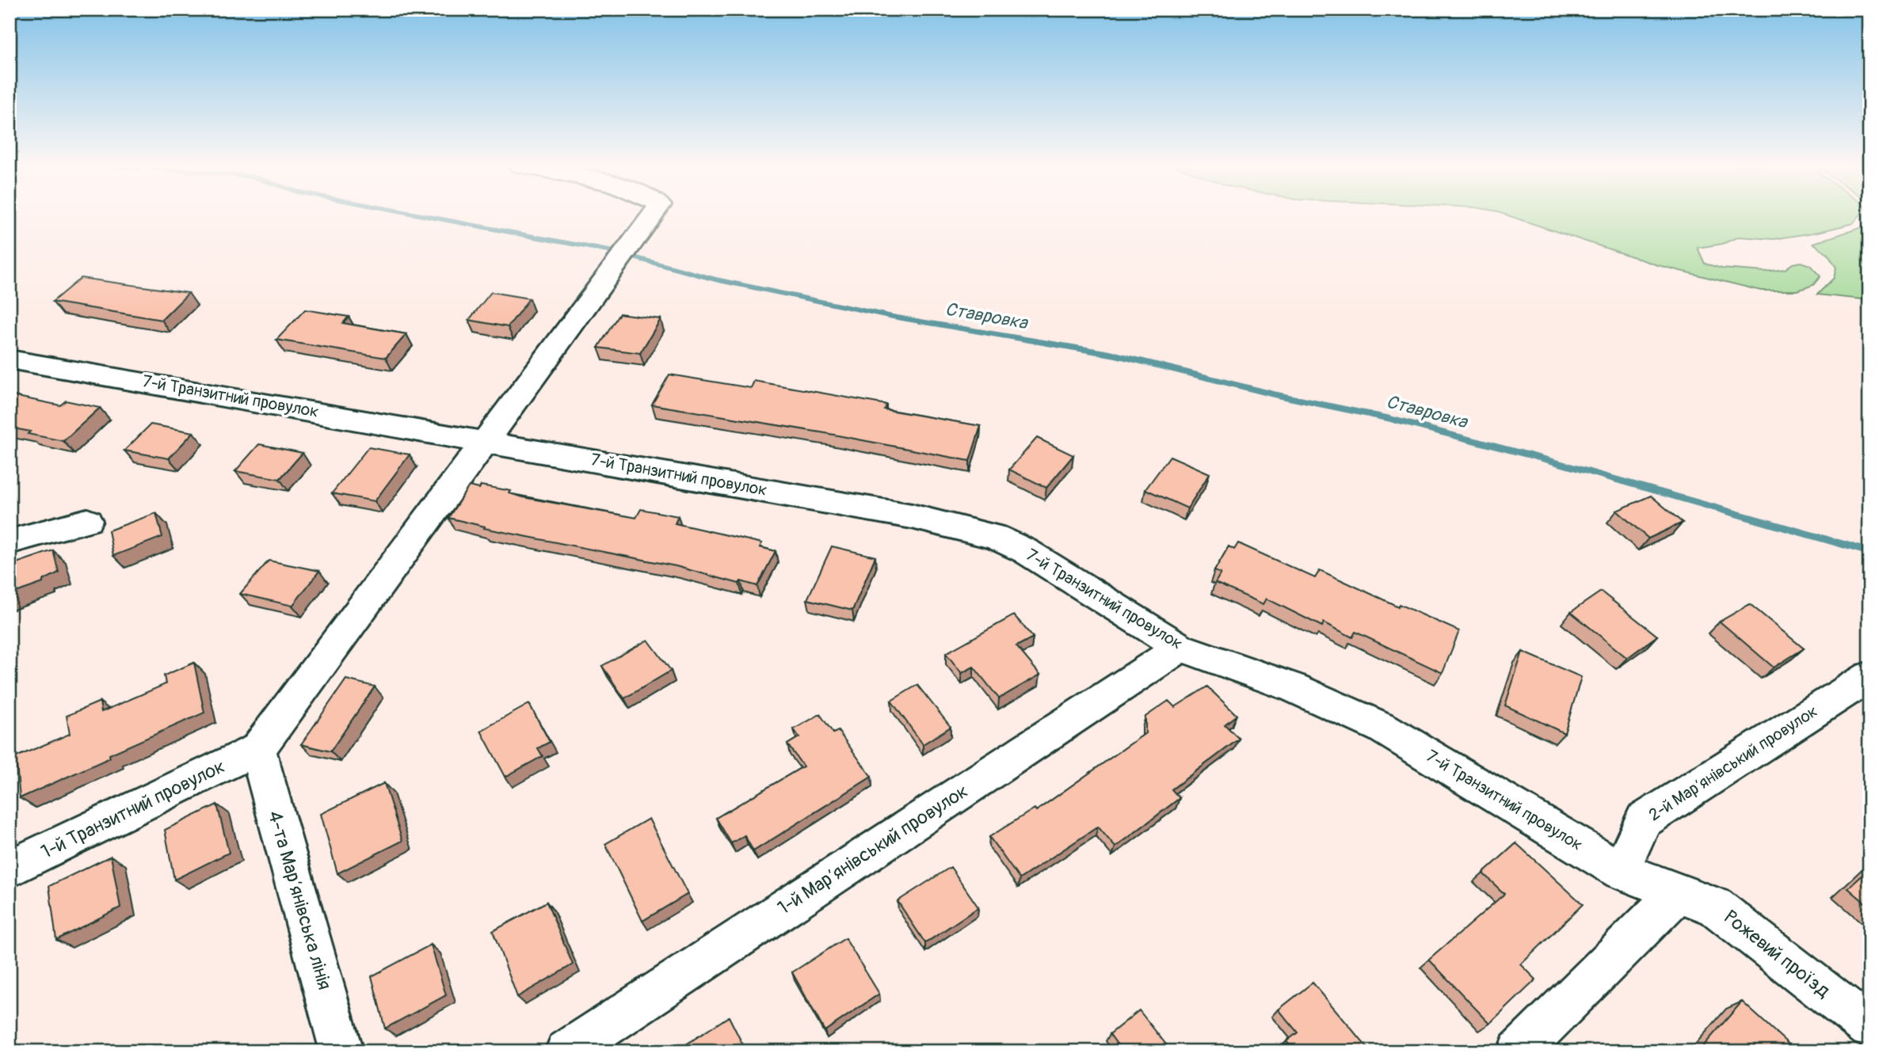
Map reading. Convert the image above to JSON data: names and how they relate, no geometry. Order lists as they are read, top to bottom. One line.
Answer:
{"streets":{"street":["7-й Транзитний провулок","2-й Марʼянівський провулок","1-й Транзитний провулок","1-й Марʼянівський провулок","4-та Марʼянівська лінія","Рожевий проїзд"]},"crossings":[["7-й Транзитний провулок","2-й Марʼянівський провулок"],["7-й Транзитний провулок","1-й Марʼянівський провулок"],["7-й Транзитний провулок","Рожевий проїзд"],["1-й Транзитний провулок","4-та Марʼянівська лінія"]],"water":["Ставровка"]}
